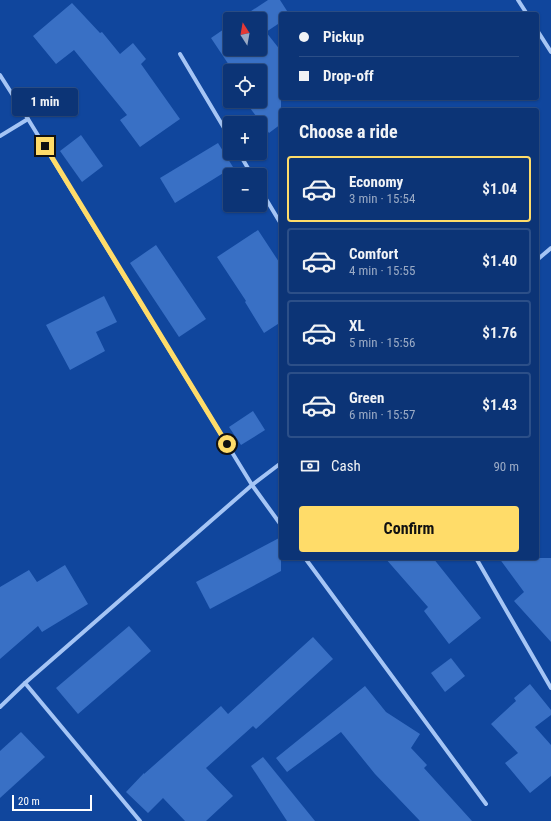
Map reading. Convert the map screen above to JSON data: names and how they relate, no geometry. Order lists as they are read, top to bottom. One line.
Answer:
{"scale_bar":"20 m","north":"top","page":{"map_buttons":["+","−"],"banner":["Pickup","Drop-off"],"bubble":"1 min","heading":"Choose a ride","list":[{"name":"Economy","note":"3 min · 15:54","value":"$1.04"},{"name":"Comfort","note":"4 min · 15:55","value":"$1.40"},{"name":"XL","note":"5 min · 15:56","value":"$1.76"},{"name":"Green","note":"6 min · 15:57","value":"$1.43"}],"pay":["Cash","90 m"],"buttons":"Confirm","scale":"20 m"}}
